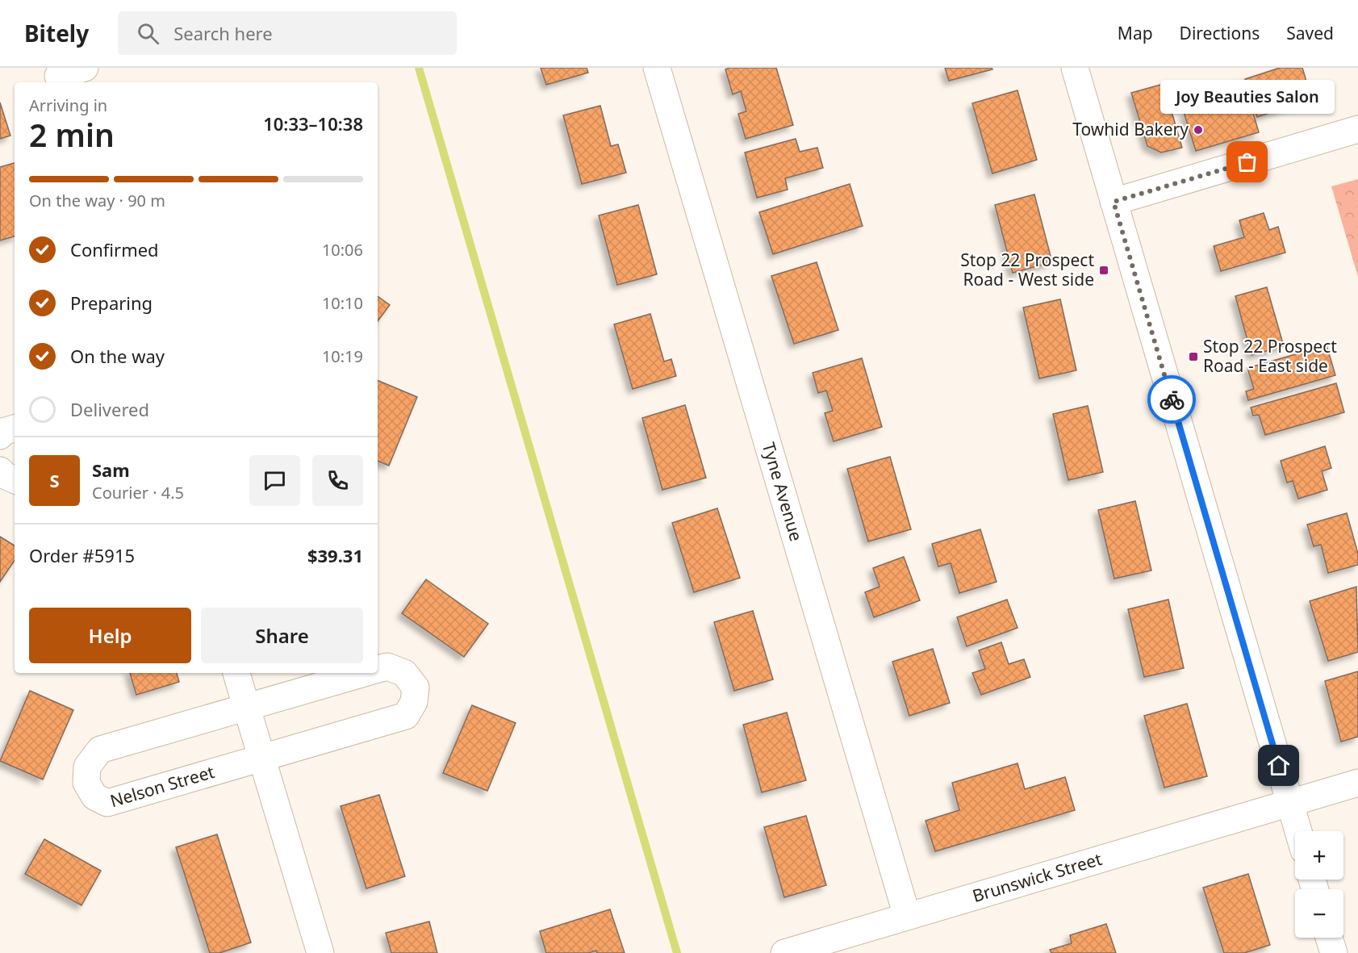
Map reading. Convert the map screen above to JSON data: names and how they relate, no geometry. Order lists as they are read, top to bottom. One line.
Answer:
{"streets":{"street":["Tyne Avenue","Nelson Street","Brunswick Street"]},"crossings":[["Tyne Avenue","Brunswick Street"]],"places":{"other":["Towhid Bakery","Joy Beauties Salon"],"transit":["Stop 22 Prospect Road - West side","Stop 22 Prospect Road - East side"]},"page":{"header":"Bitely","search":"Search here","nav":["Map","Directions","Saved"],"bubble":"Joy Beauties Salon","heading":["2 min","Arriving in","10:33–10:38"],"panel":["Sam","Courier · 4.5","Order #5915","$39.31"],"bar":"On the way · 90 m","list":[["Confirmed","10:06"],["Preparing","10:10"],["On the way","10:19"],"Delivered"],"round":"S","buttons":["Help","Share"],"map_buttons":["+","−"]}}
